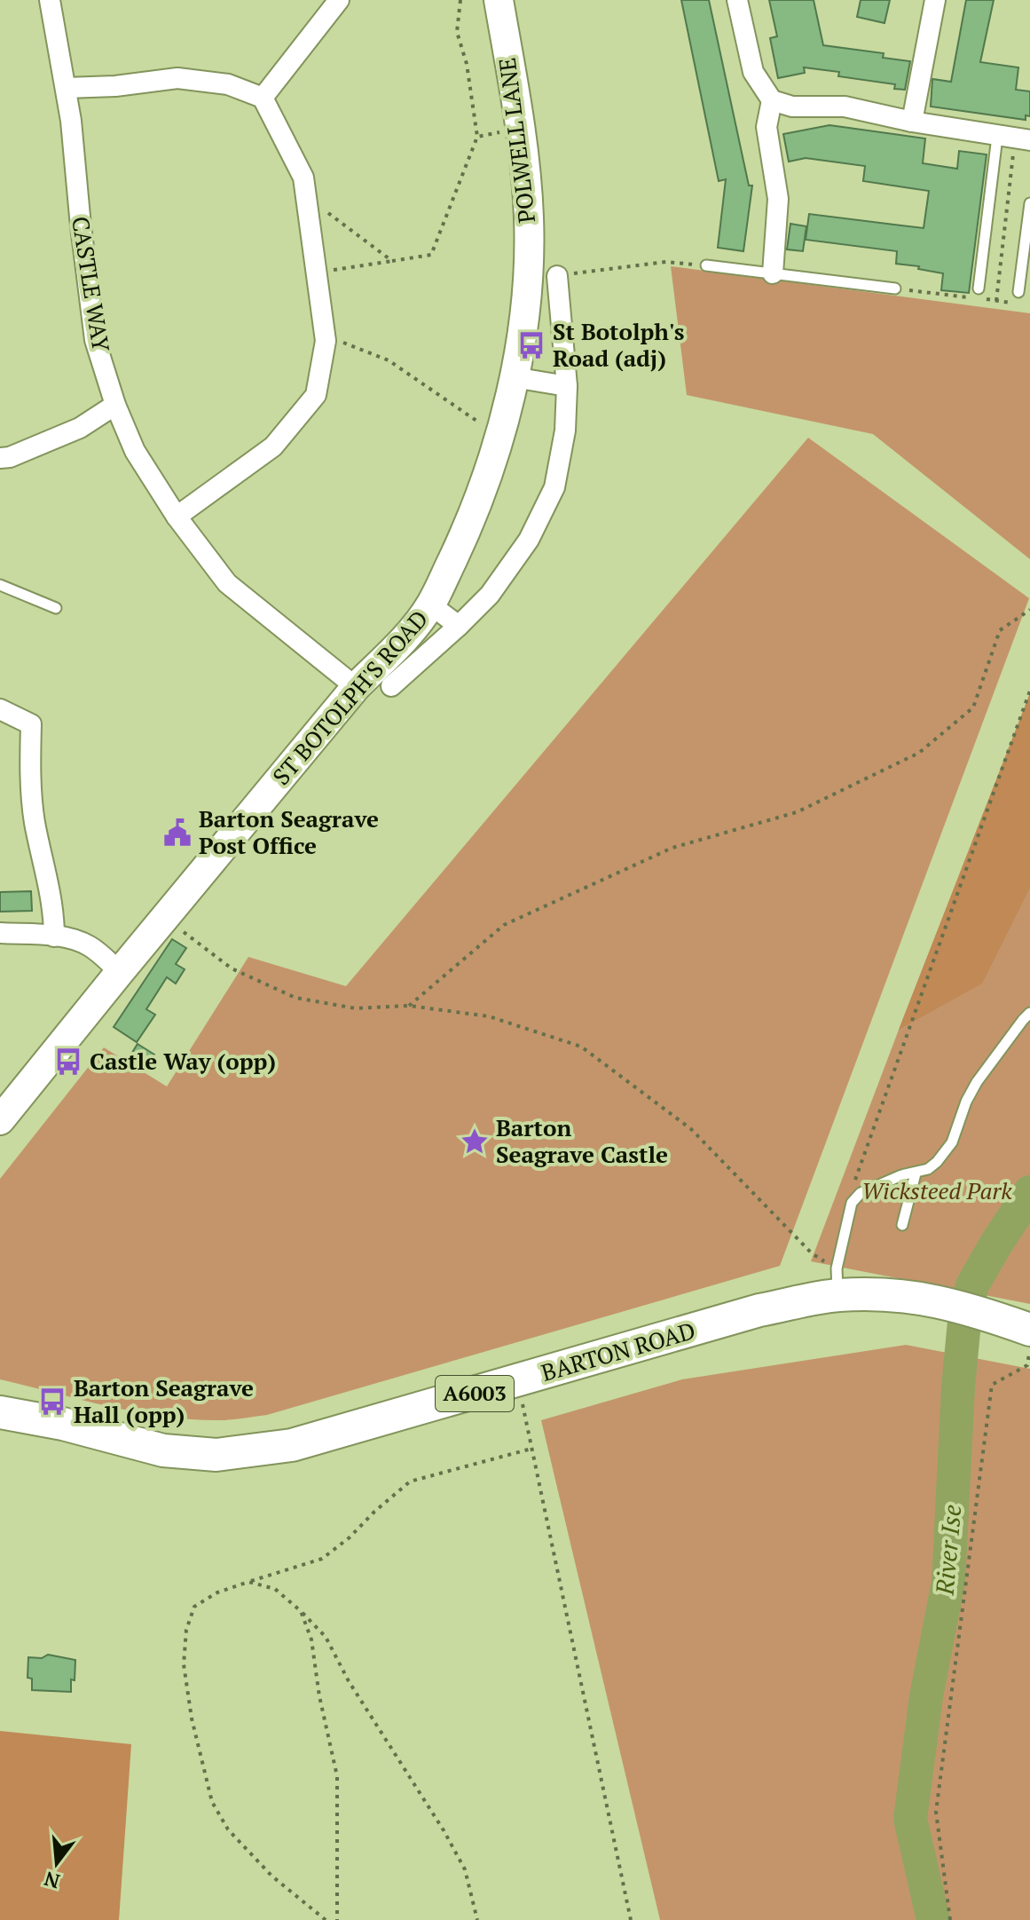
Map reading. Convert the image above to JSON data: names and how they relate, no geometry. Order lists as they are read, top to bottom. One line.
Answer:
{"streets":{"main road":["BARTON ROAD","A6003"],"street":["POLWELL LANE","CASTLE WAY","ST BOTOLPH'S ROAD"]},"crossings":[["POLWELL LANE","ST BOTOLPH'S ROAD"],["CASTLE WAY","ST BOTOLPH'S ROAD"]],"water":["River Ise"],"parks":["Wicksteed Park"],"places":{"bus stop":["St Botolph's Road (adj)","Castle Way (opp)","Barton Seagrave Hall (opp)"],"public building":["Barton Seagrave Post Office"],"place":["Barton Seagrave Castle"]},"north":"bottom"}
